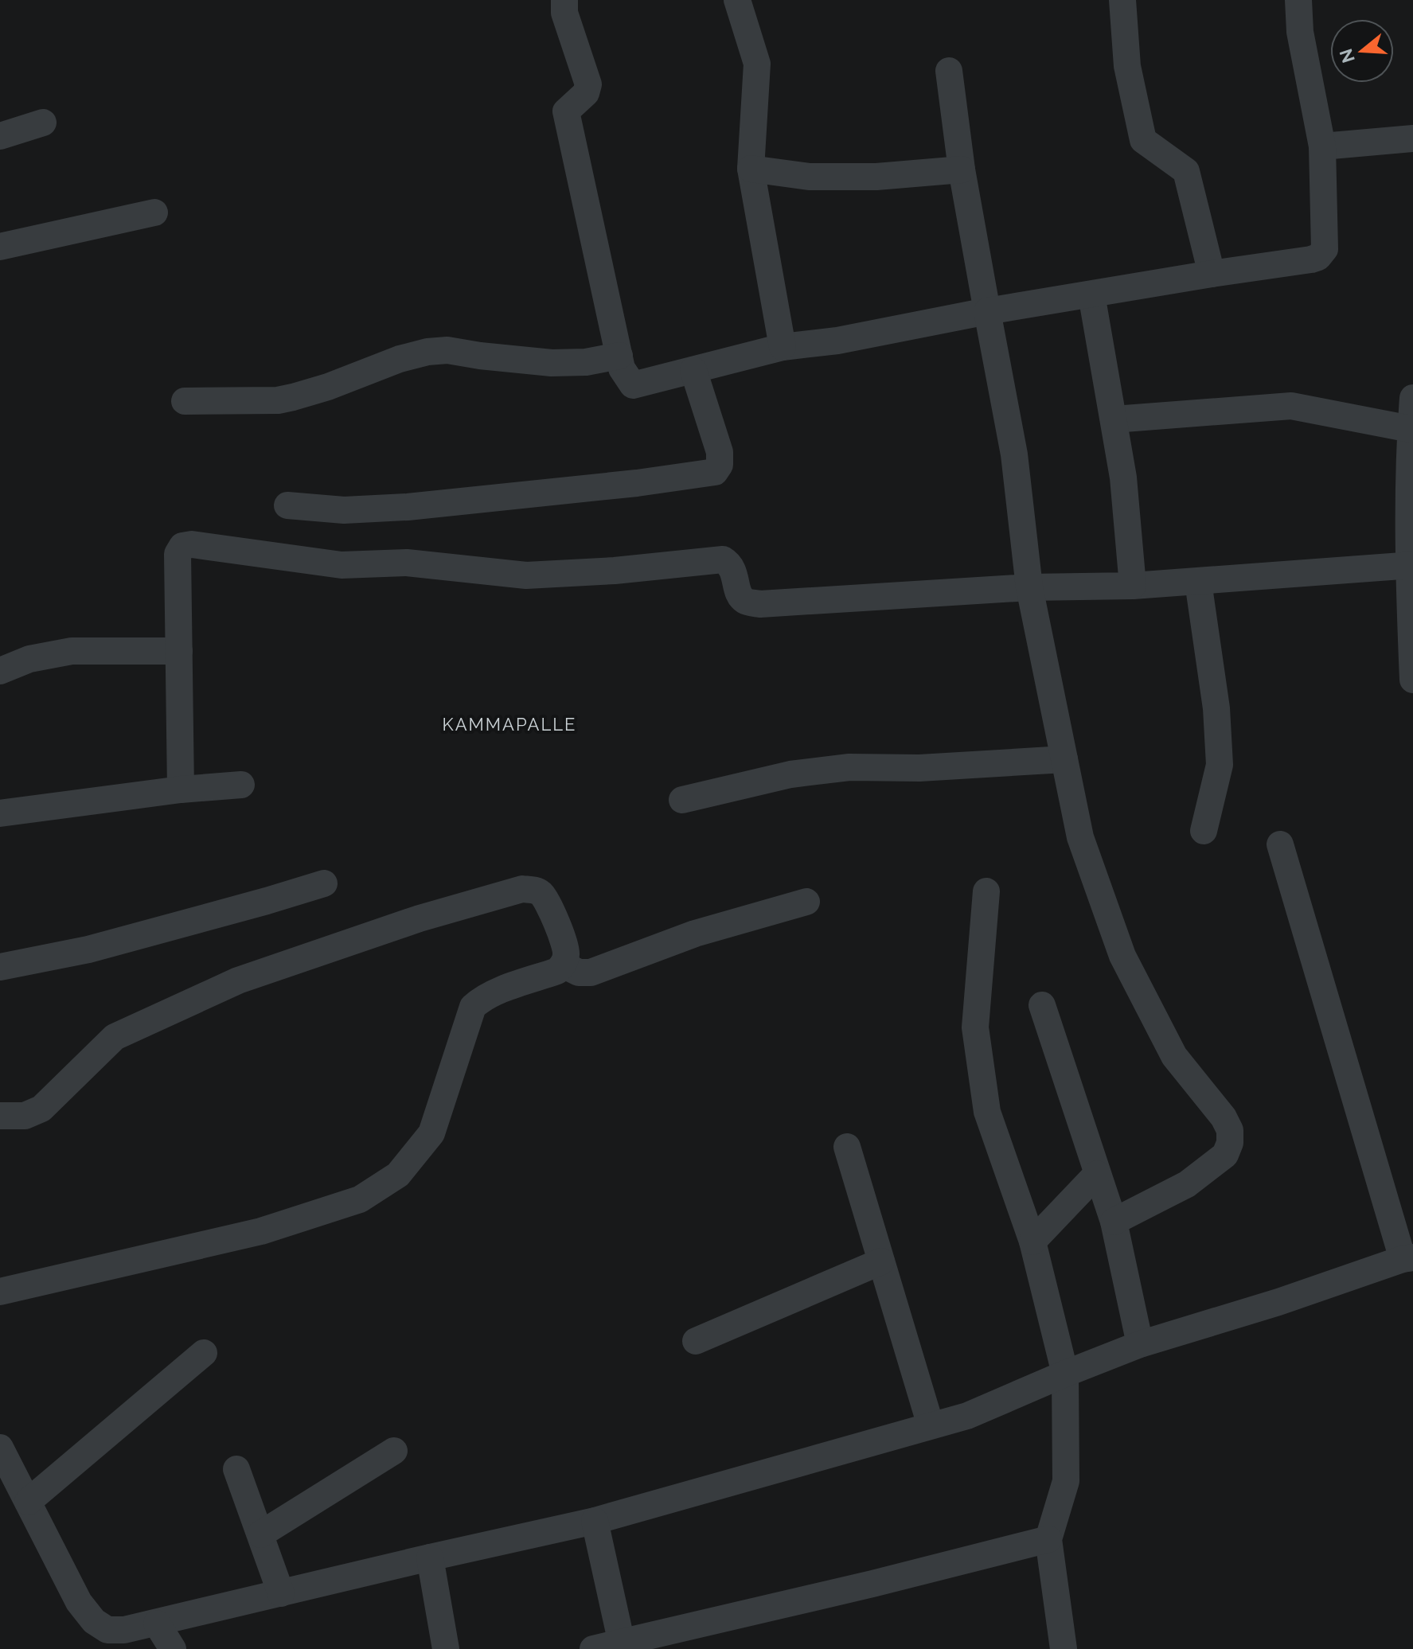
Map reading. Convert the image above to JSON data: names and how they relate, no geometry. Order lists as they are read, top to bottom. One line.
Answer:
{"districts":["KAMMAPALLE"],"north":"left"}
